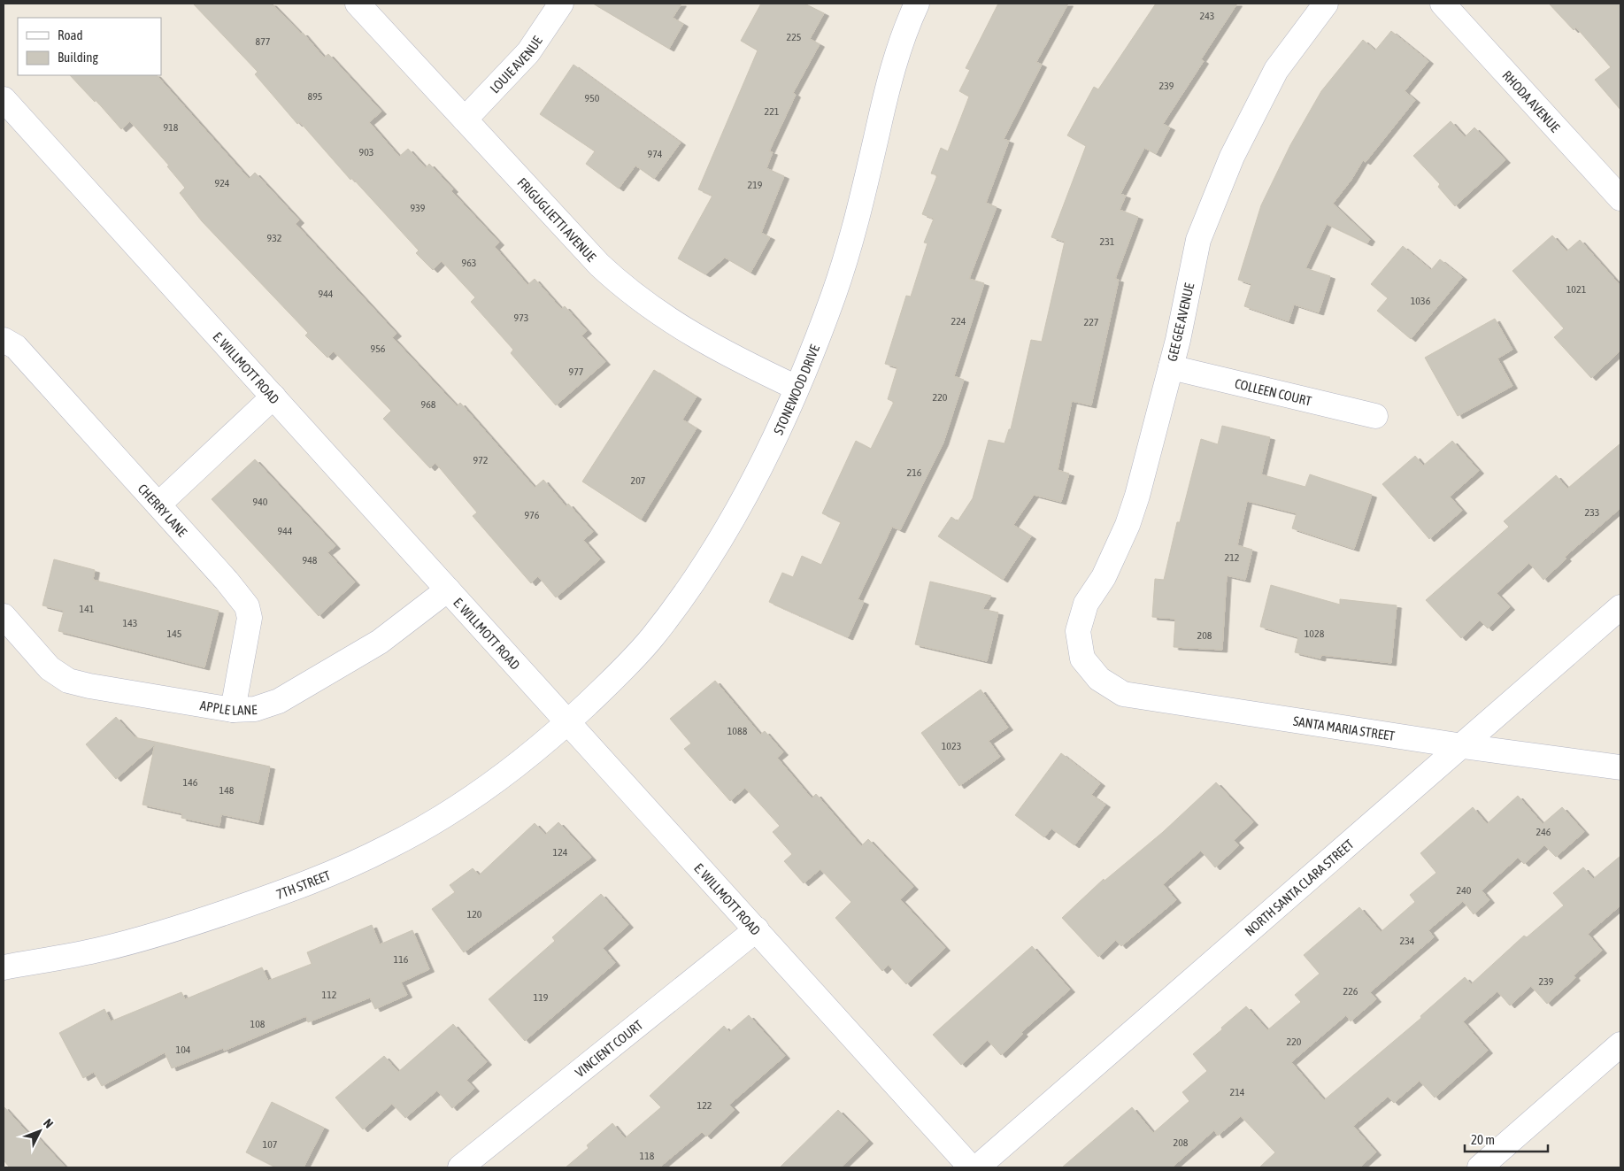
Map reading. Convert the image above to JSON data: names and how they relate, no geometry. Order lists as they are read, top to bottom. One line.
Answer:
{"streets":{"street":["LOUIE AVENUE","RHODA AVENUE","FRIGUGLIETTI AVENUE","GEE GEE AVENUE","E. WILLMOTT ROAD","STONEWOOD DRIVE","COLLEEN COURT","CHERRY LANE","APPLE LANE","SANTA MARIA STREET","7TH STREET","NORTH SANTA CLARA STREET","VINCIENT COURT"]},"crossings":[["LOUIE AVENUE","FRIGUGLIETTI AVENUE"],["FRIGUGLIETTI AVENUE","STONEWOOD DRIVE"],["GEE GEE AVENUE","COLLEEN COURT"],["GEE GEE AVENUE","SANTA MARIA STREET"],["E. WILLMOTT ROAD","STONEWOOD DRIVE"],["E. WILLMOTT ROAD","APPLE LANE"],["E. WILLMOTT ROAD","7TH STREET"],["E. WILLMOTT ROAD","VINCIENT COURT"],["STONEWOOD DRIVE","7TH STREET"],["CHERRY LANE","APPLE LANE"],["SANTA MARIA STREET","NORTH SANTA CLARA STREET"]],"house_numbers":["243","225","877","239","895","950","221","918","903","974","924","219","939","932","231","963","1021","944","1036","973","224","227","956","977","220","968","972","216","207","940","233","976","944","212","948","141","143","145","1028","208","1088","1023","146","148","246","124","240","120","234","116","239","226","112","119","108","220","104","214","122","208","107","118"],"legend":["Road","Building"],"scale_bar":"20 m","north":"top right"}
